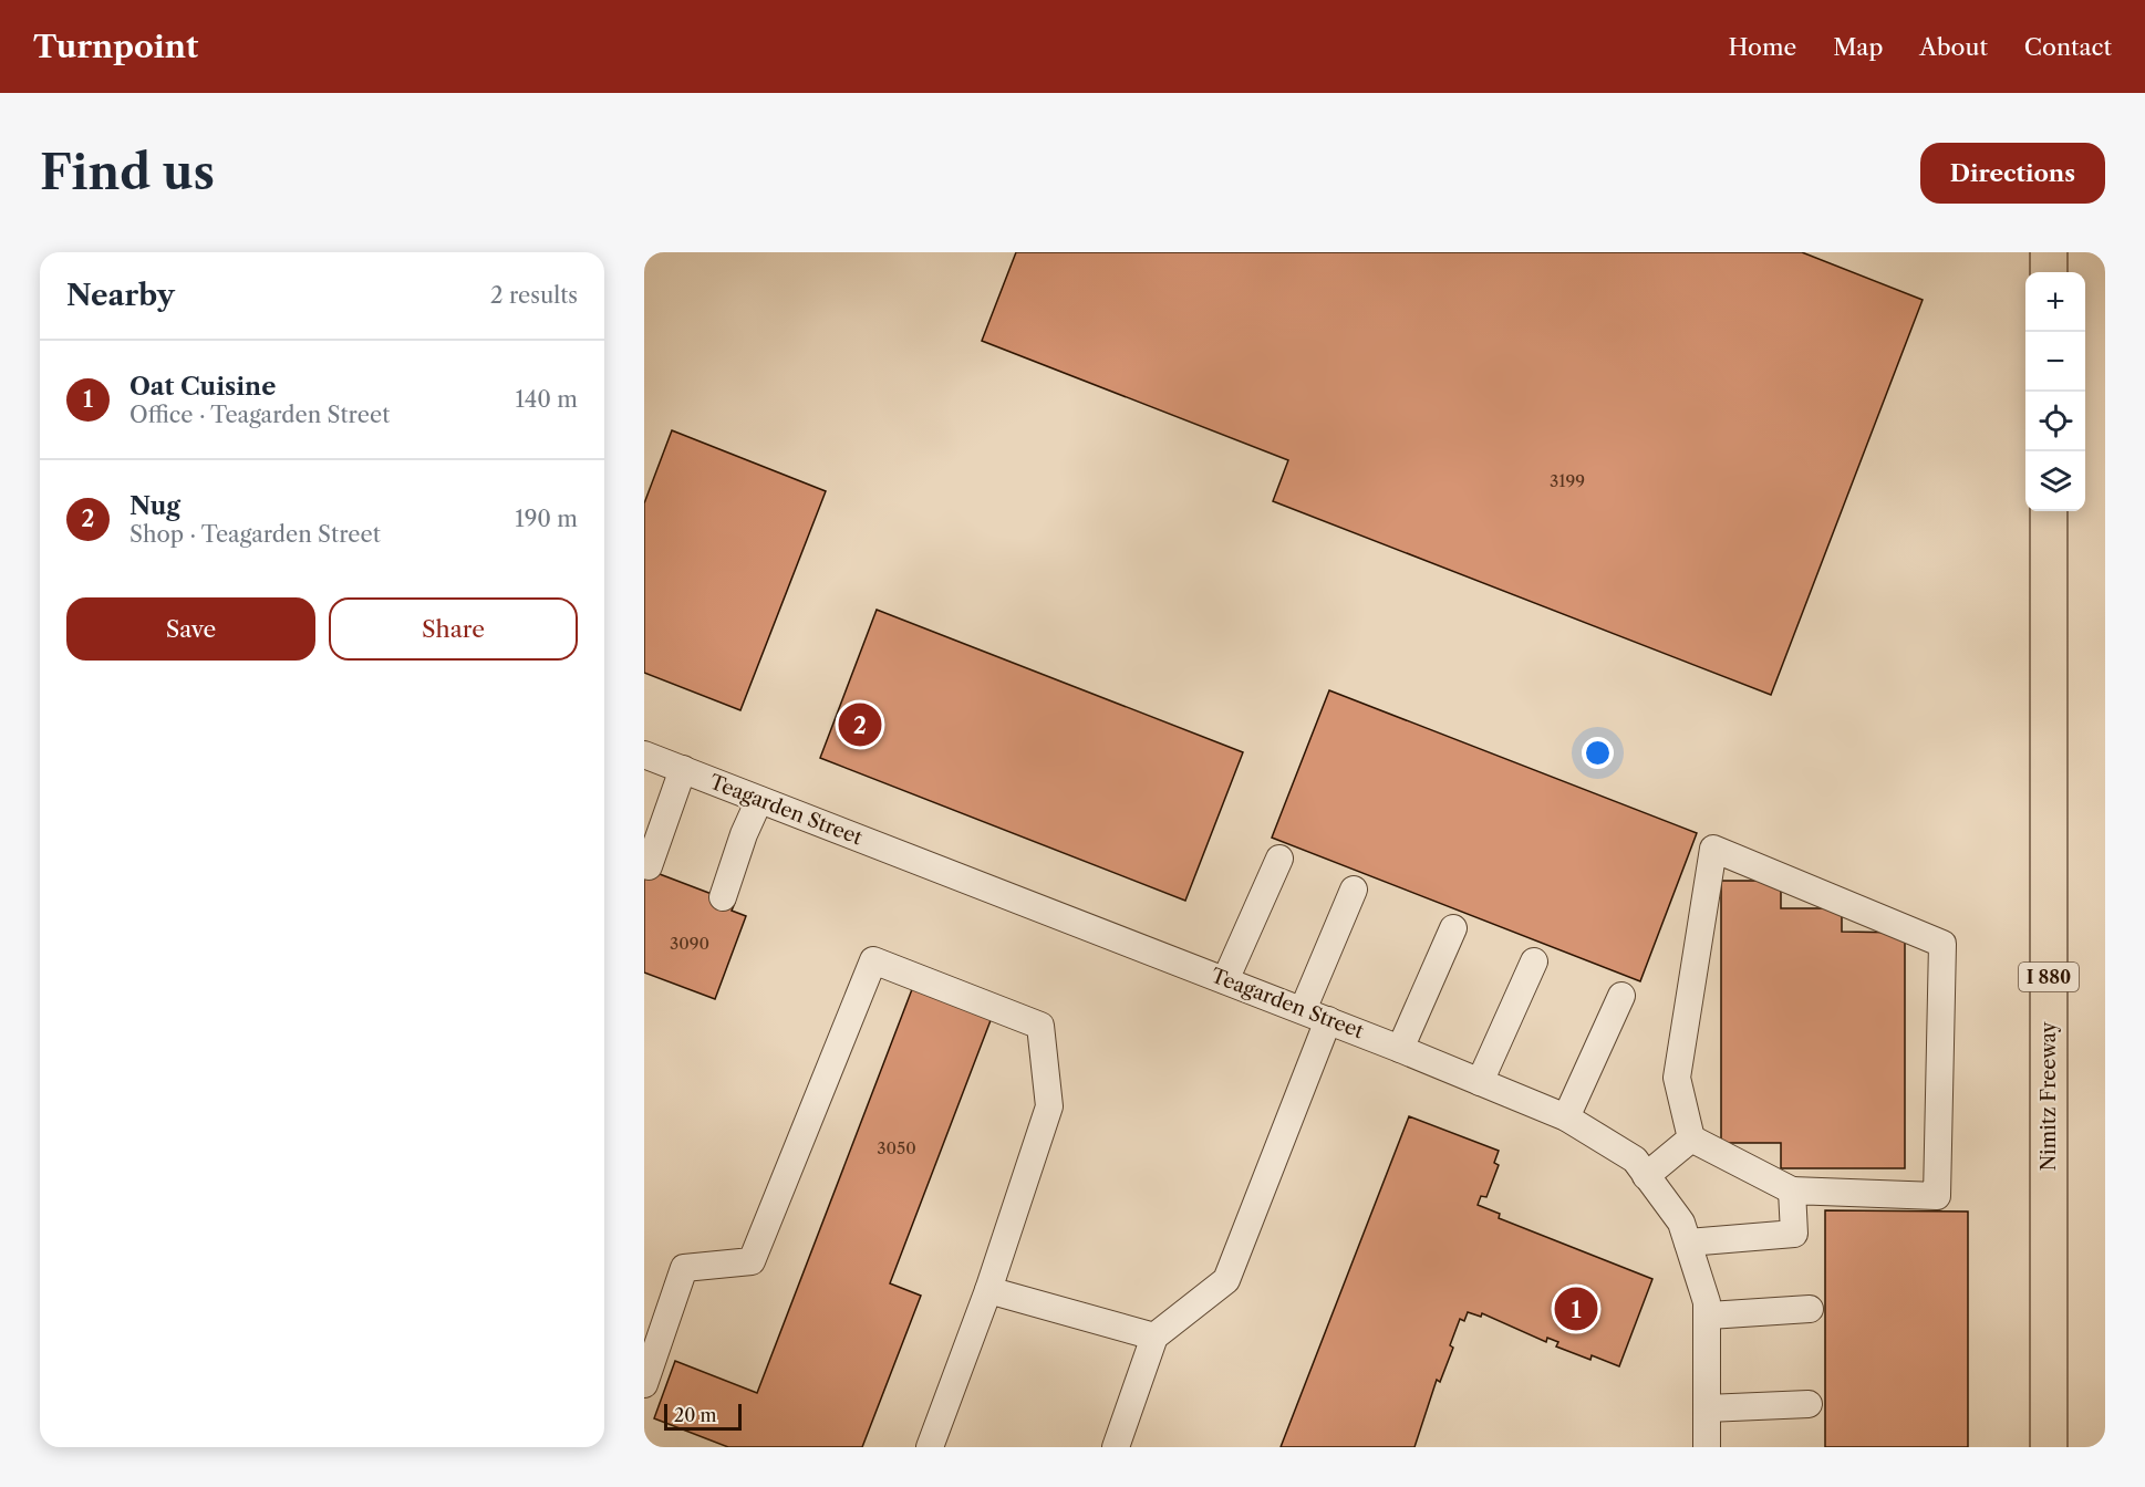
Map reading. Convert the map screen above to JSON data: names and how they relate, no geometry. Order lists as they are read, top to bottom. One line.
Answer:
{"streets":{"highway":["I 880","Nimitz Freeway"],"street":["Teagarden Street"]},"house_numbers":["3199","3090","3050"],"scale_bar":"20 m","page":{"header":"Turnpoint","nav":["Home","Map","About","Contact"],"buttons":["Directions",["Save","Share"]],"title":"Find us","heading":["Nearby","2 results"],"map_buttons":["+","−"],"list":[{"mark":"1","name":"Oat Cuisine","note":"Office · Teagarden Street","value":"140 m"},{"mark":"2","name":"Nug","note":"Shop · Teagarden Street","value":"190 m"}],"pins":["2","1"],"scale":"20 m"}}
